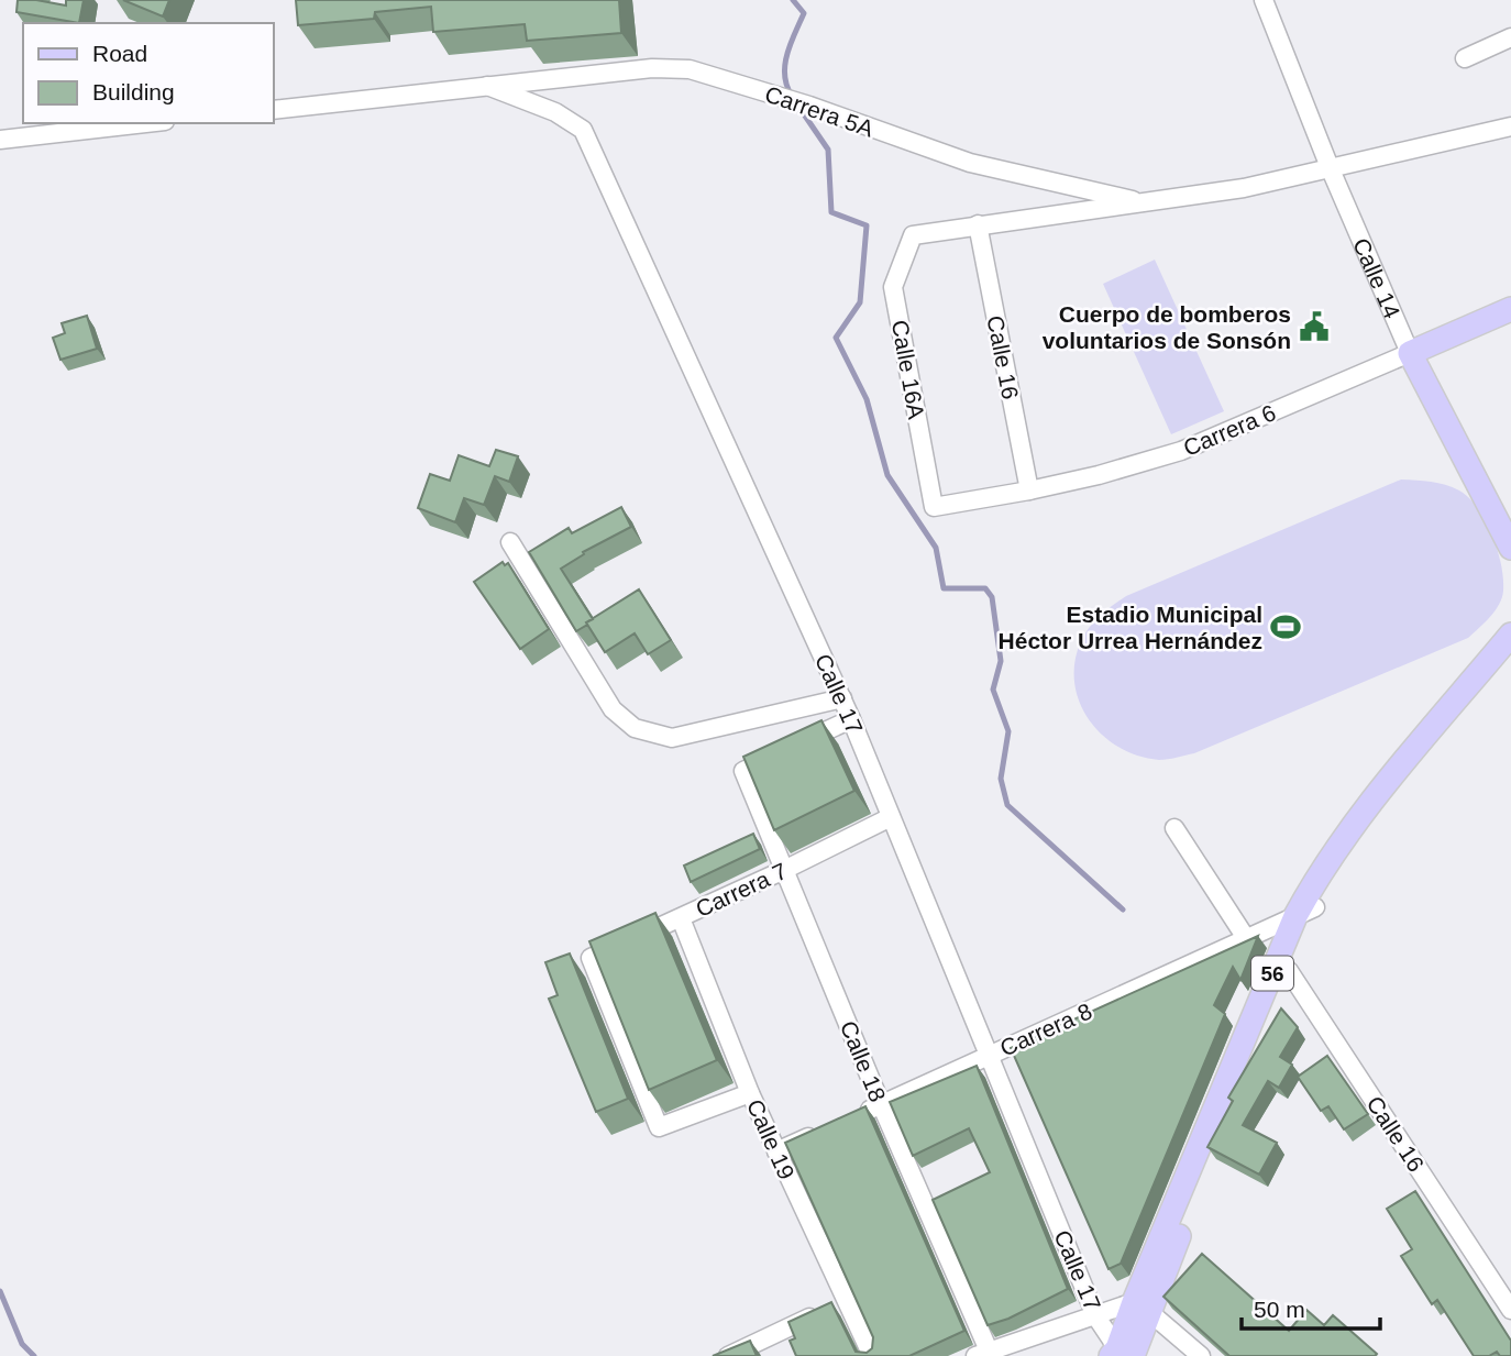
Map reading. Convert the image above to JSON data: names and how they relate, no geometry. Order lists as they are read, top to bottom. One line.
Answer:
{"streets":{"main road":["Calle 14","Carrera 6","56"],"street":["Carrera 5A","Calle 16","Calle 16A","Calle 17","Carrera 7","Carrera 8","Calle 18","Calle 19"]},"crossings":[["Carrera 5A","Calle 14"],["Carrera 5A","Calle 16"],["Carrera 5A","Calle 16A"],["Carrera 5A","Calle 17"],["Calle 14","Carrera 6"],["Calle 16","Carrera 6"],["Calle 16","56"],["Calle 16A","Carrera 6"],["Calle 17","Carrera 7"],["Calle 17","56"],["Calle 17","Carrera 8"],["Calle 17","Calle 18"],["Carrera 7","Calle 18"],["Carrera 7","Calle 19"],["56","Carrera 8"],["Carrera 8","Calle 18"]],"places":{"public building":["Cuerpo de bomberos voluntarios de Sonsón"],"sports":["Estadio Municipal Héctor Urrea Hernández"]},"legend":["Road","Building"],"scale_bar":"50 m"}
